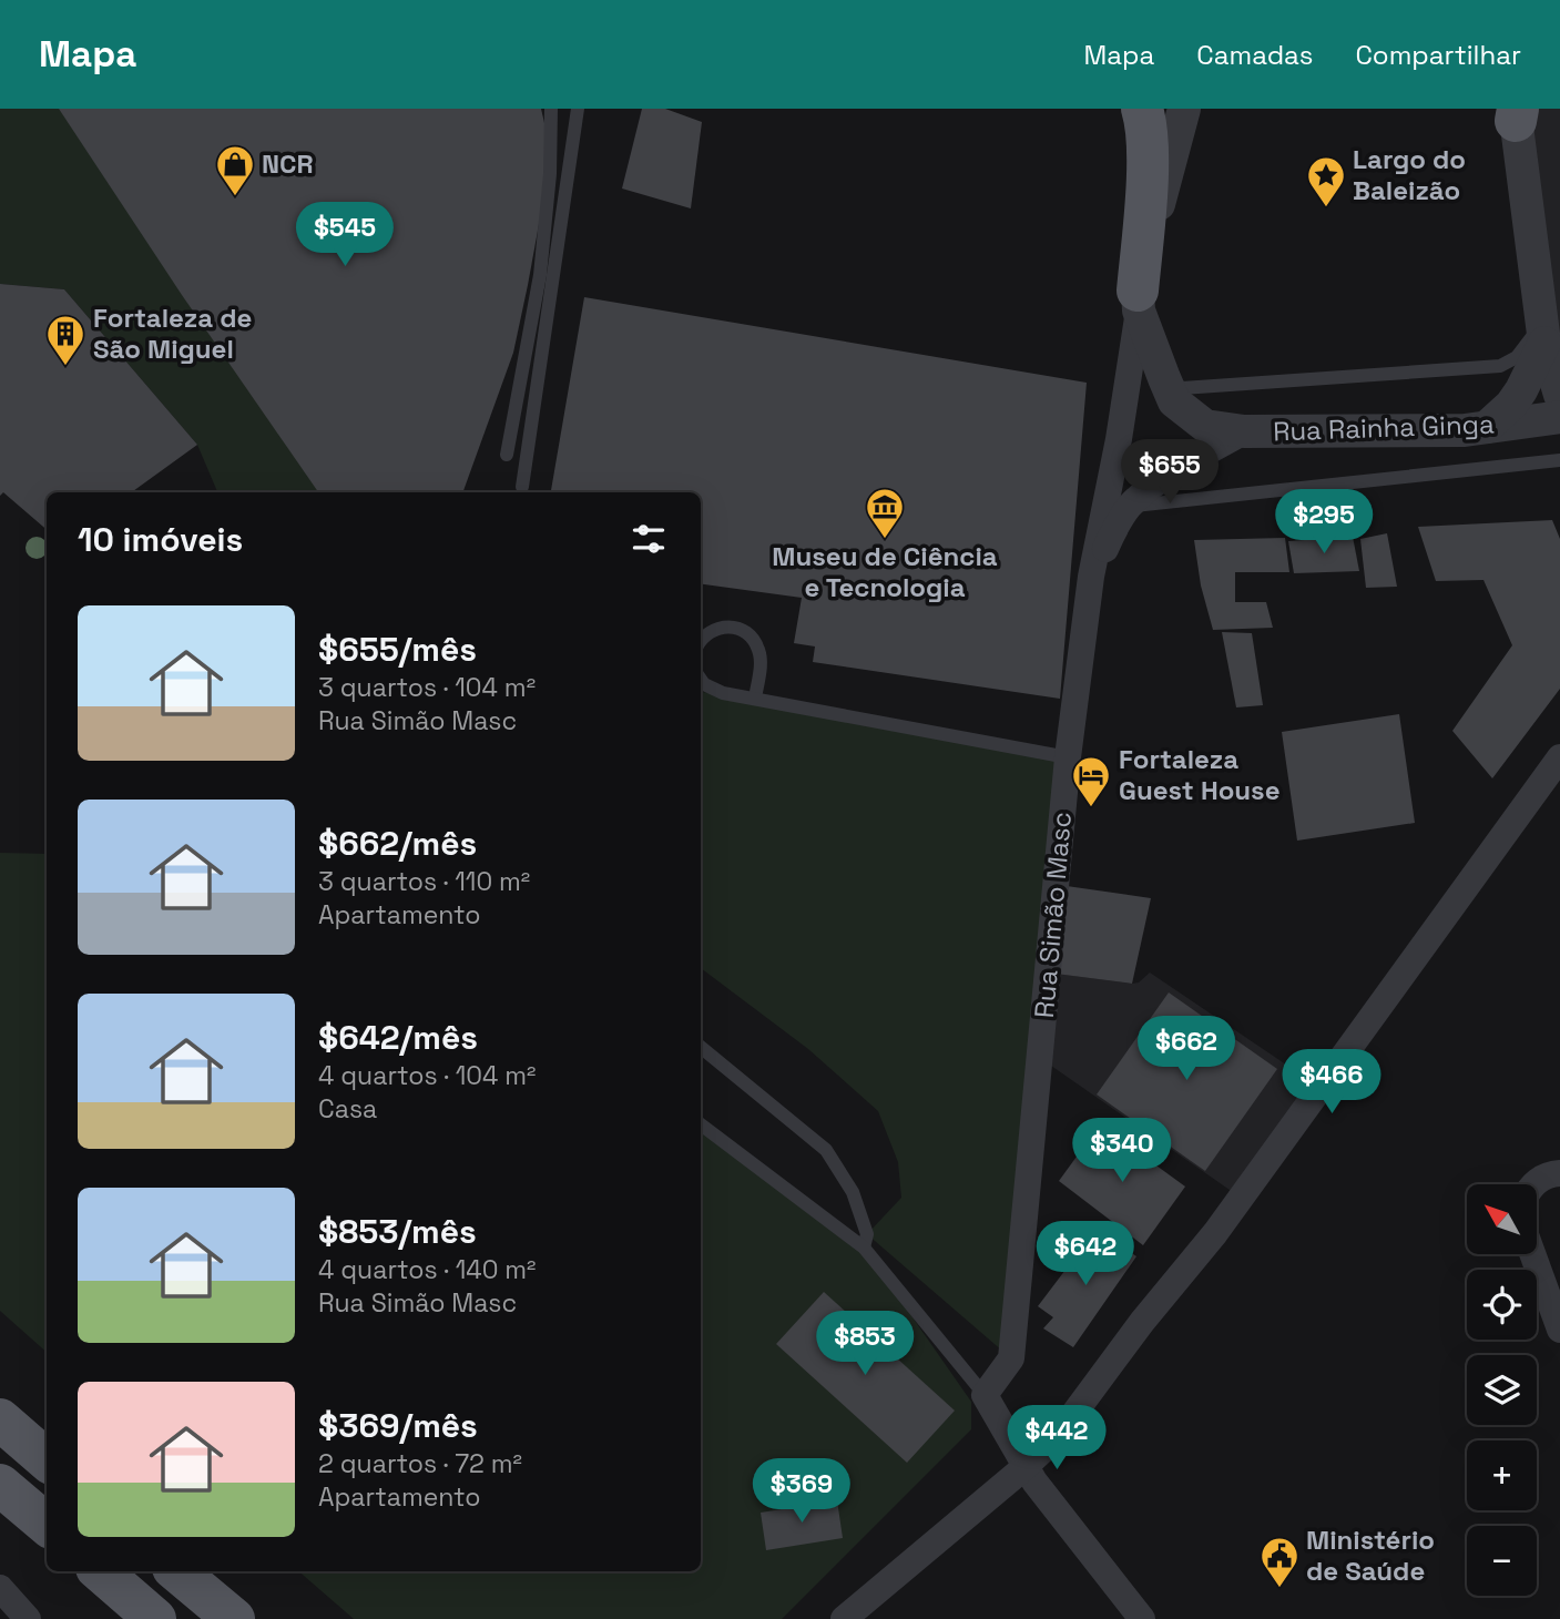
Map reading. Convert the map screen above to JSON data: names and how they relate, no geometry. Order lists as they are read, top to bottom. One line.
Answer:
{"streets":{"street":["Rua Rainha Ginga","Rua Simão Masc"]},"crossings":[["Rua Rainha Ginga","Rua Simão Masc"]],"places":{"shop":["NCR"],"place":["Largo do Baleizão"],"building":["Fortaleza de São Miguel"],"museum":["Museu de Ciência e Tecnologia"],"hotel":["Fortaleza Guest House"],"public building":["Ministério de Saúde"]},"north":"top left","page":{"header":"Mapa","nav":["Mapa","Camadas","Compartilhar"],"price":["$545","$655","$295","$662","$466","$340","$642","$853","$442","$369"],"heading":"10 imóveis","list":[{"name":"$655/mês","note":"3 quartos · 104 m² · Rua Simão Masc"},{"name":"$662/mês","note":"3 quartos · 110 m² · Apartamento"},{"name":"$642/mês","note":"4 quartos · 104 m² · Casa"},{"name":"$853/mês","note":"4 quartos · 140 m² · Rua Simão Masc"},{"name":"$369/mês","note":"2 quartos · 72 m² · Apartamento"}],"map_buttons":["+","−"]}}
